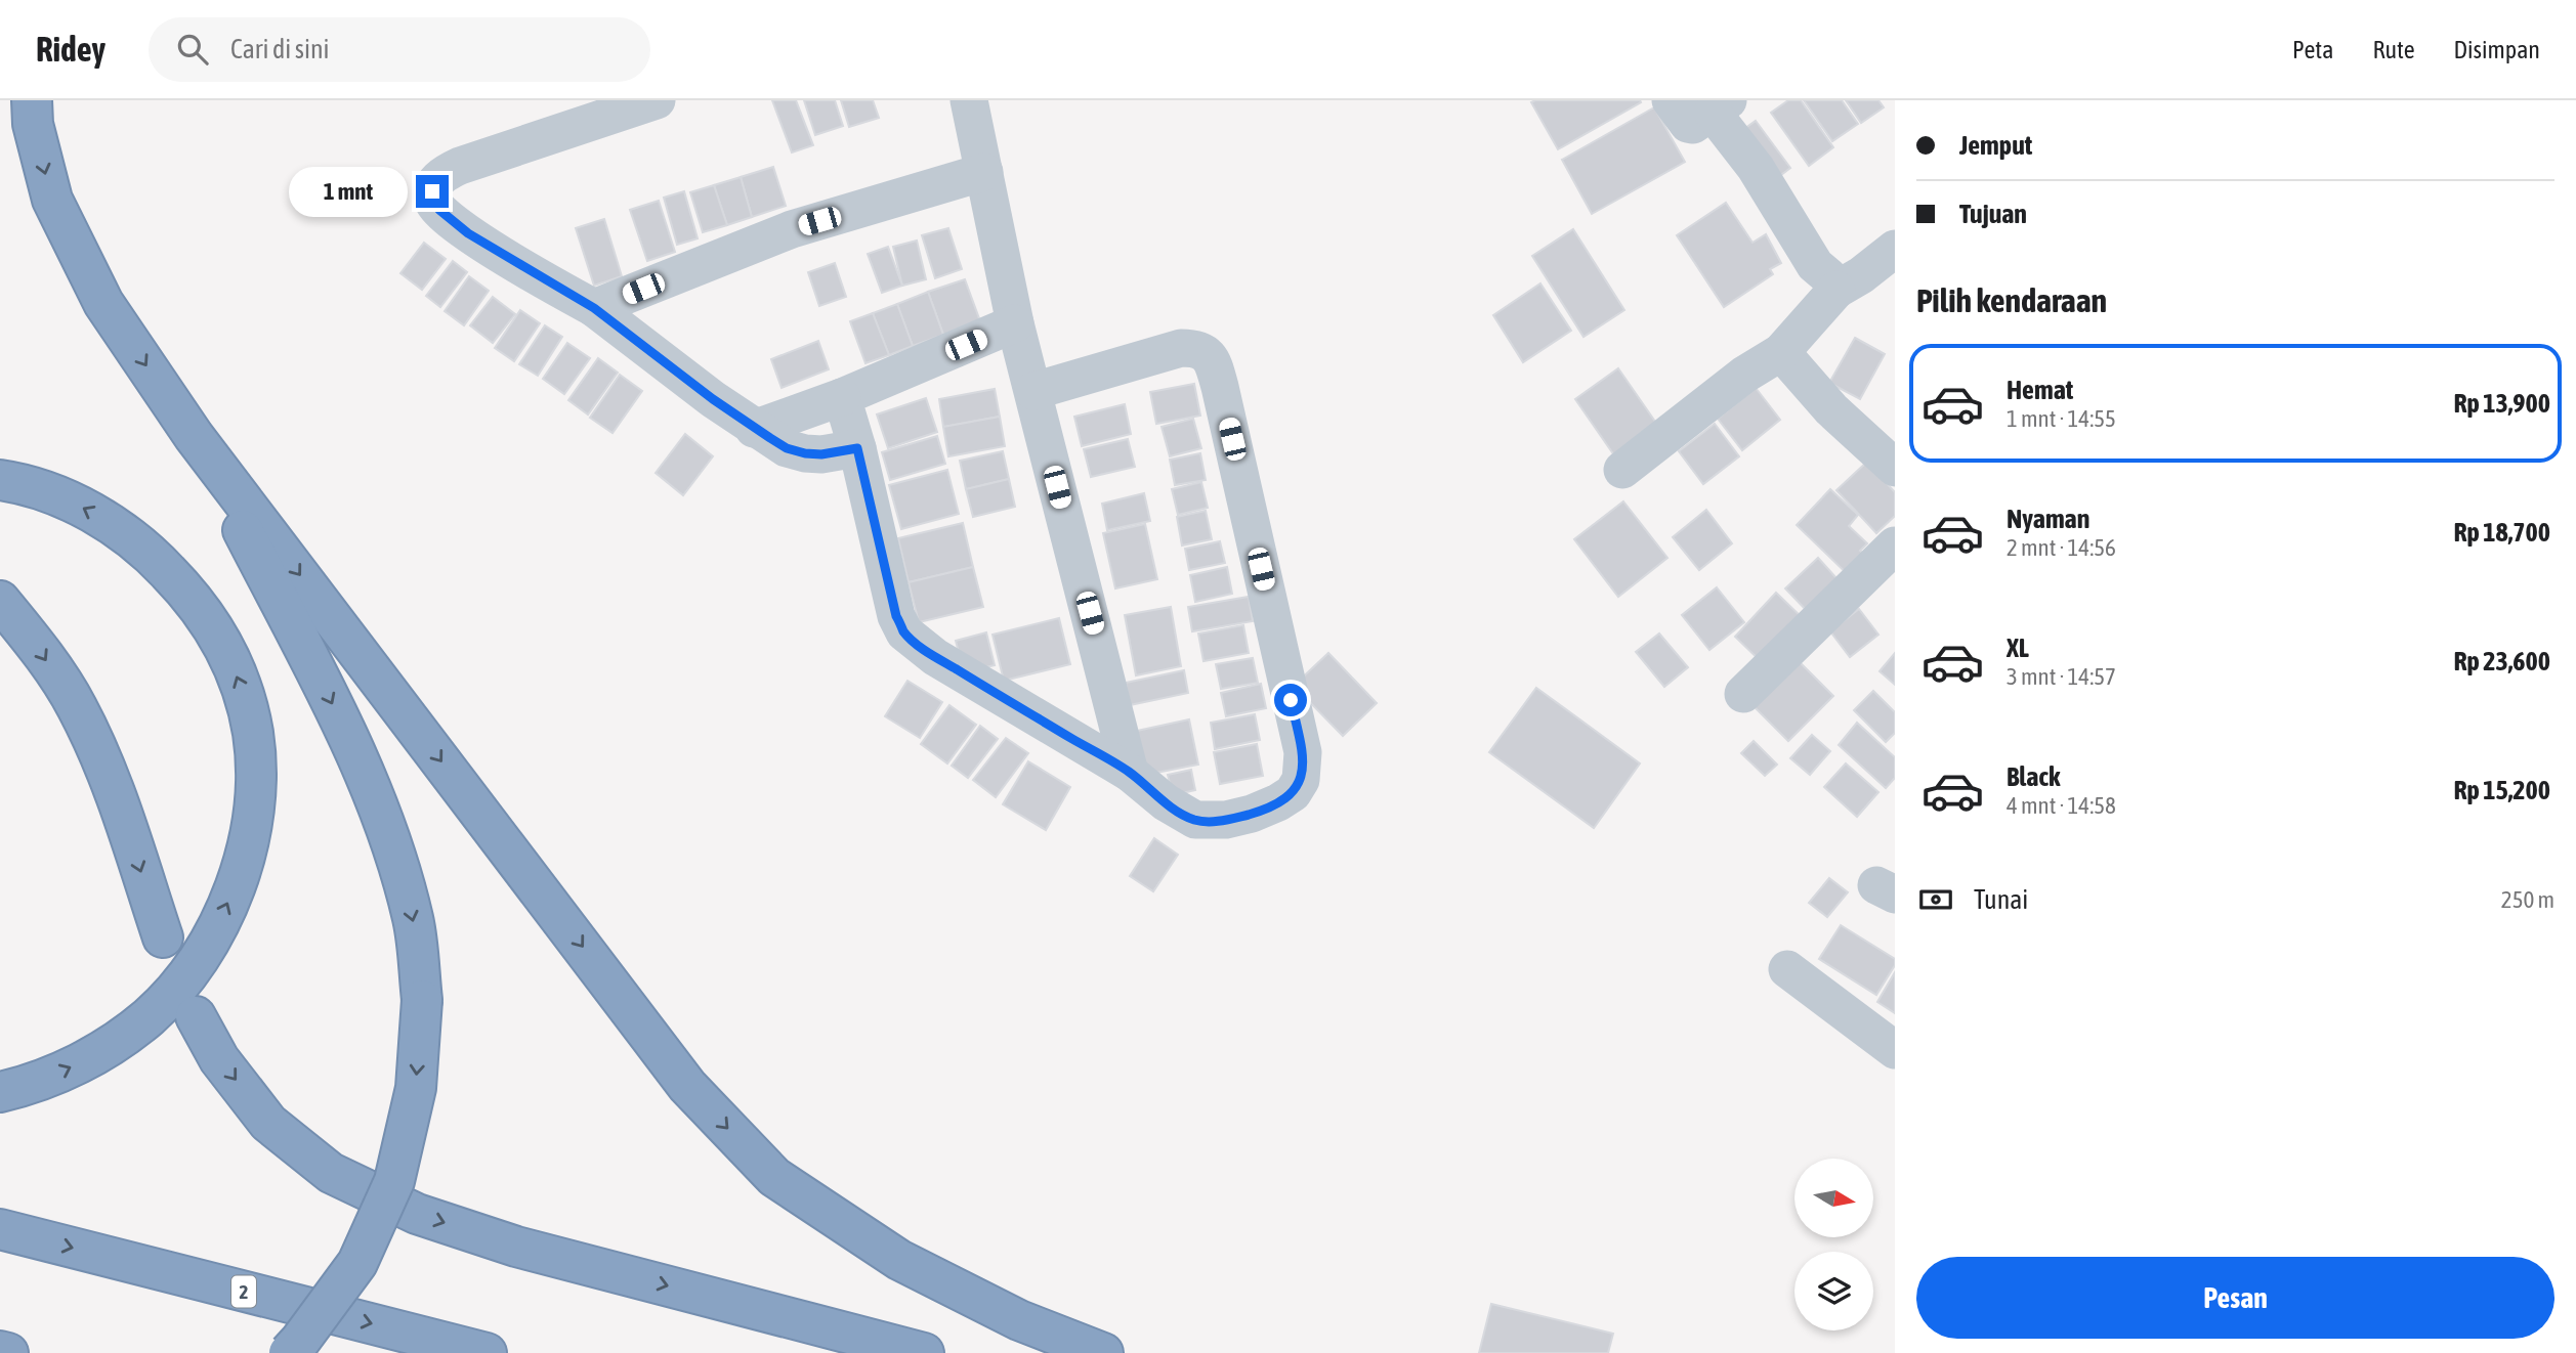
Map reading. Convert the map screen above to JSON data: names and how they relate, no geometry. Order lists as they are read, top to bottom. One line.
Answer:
{"streets":{"highway":["2"]},"north":"right","page":{"header":"Ridey","search":"Cari di sini","nav":["Peta","Rute","Disimpan"],"banner":["Jemput","Tujuan"],"bubble":"1 mnt","heading":"Pilih kendaraan","list":[{"name":"Hemat","note":"1 mnt · 14:55","value":"Rp 13,900"},{"name":"Nyaman","note":"2 mnt · 14:56","value":"Rp 18,700"},{"name":"XL","note":"3 mnt · 14:57","value":"Rp 23,600"},{"name":"Black","note":"4 mnt · 14:58","value":"Rp 15,200"}],"pay":["Tunai","250 m"],"buttons":"Pesan"}}
